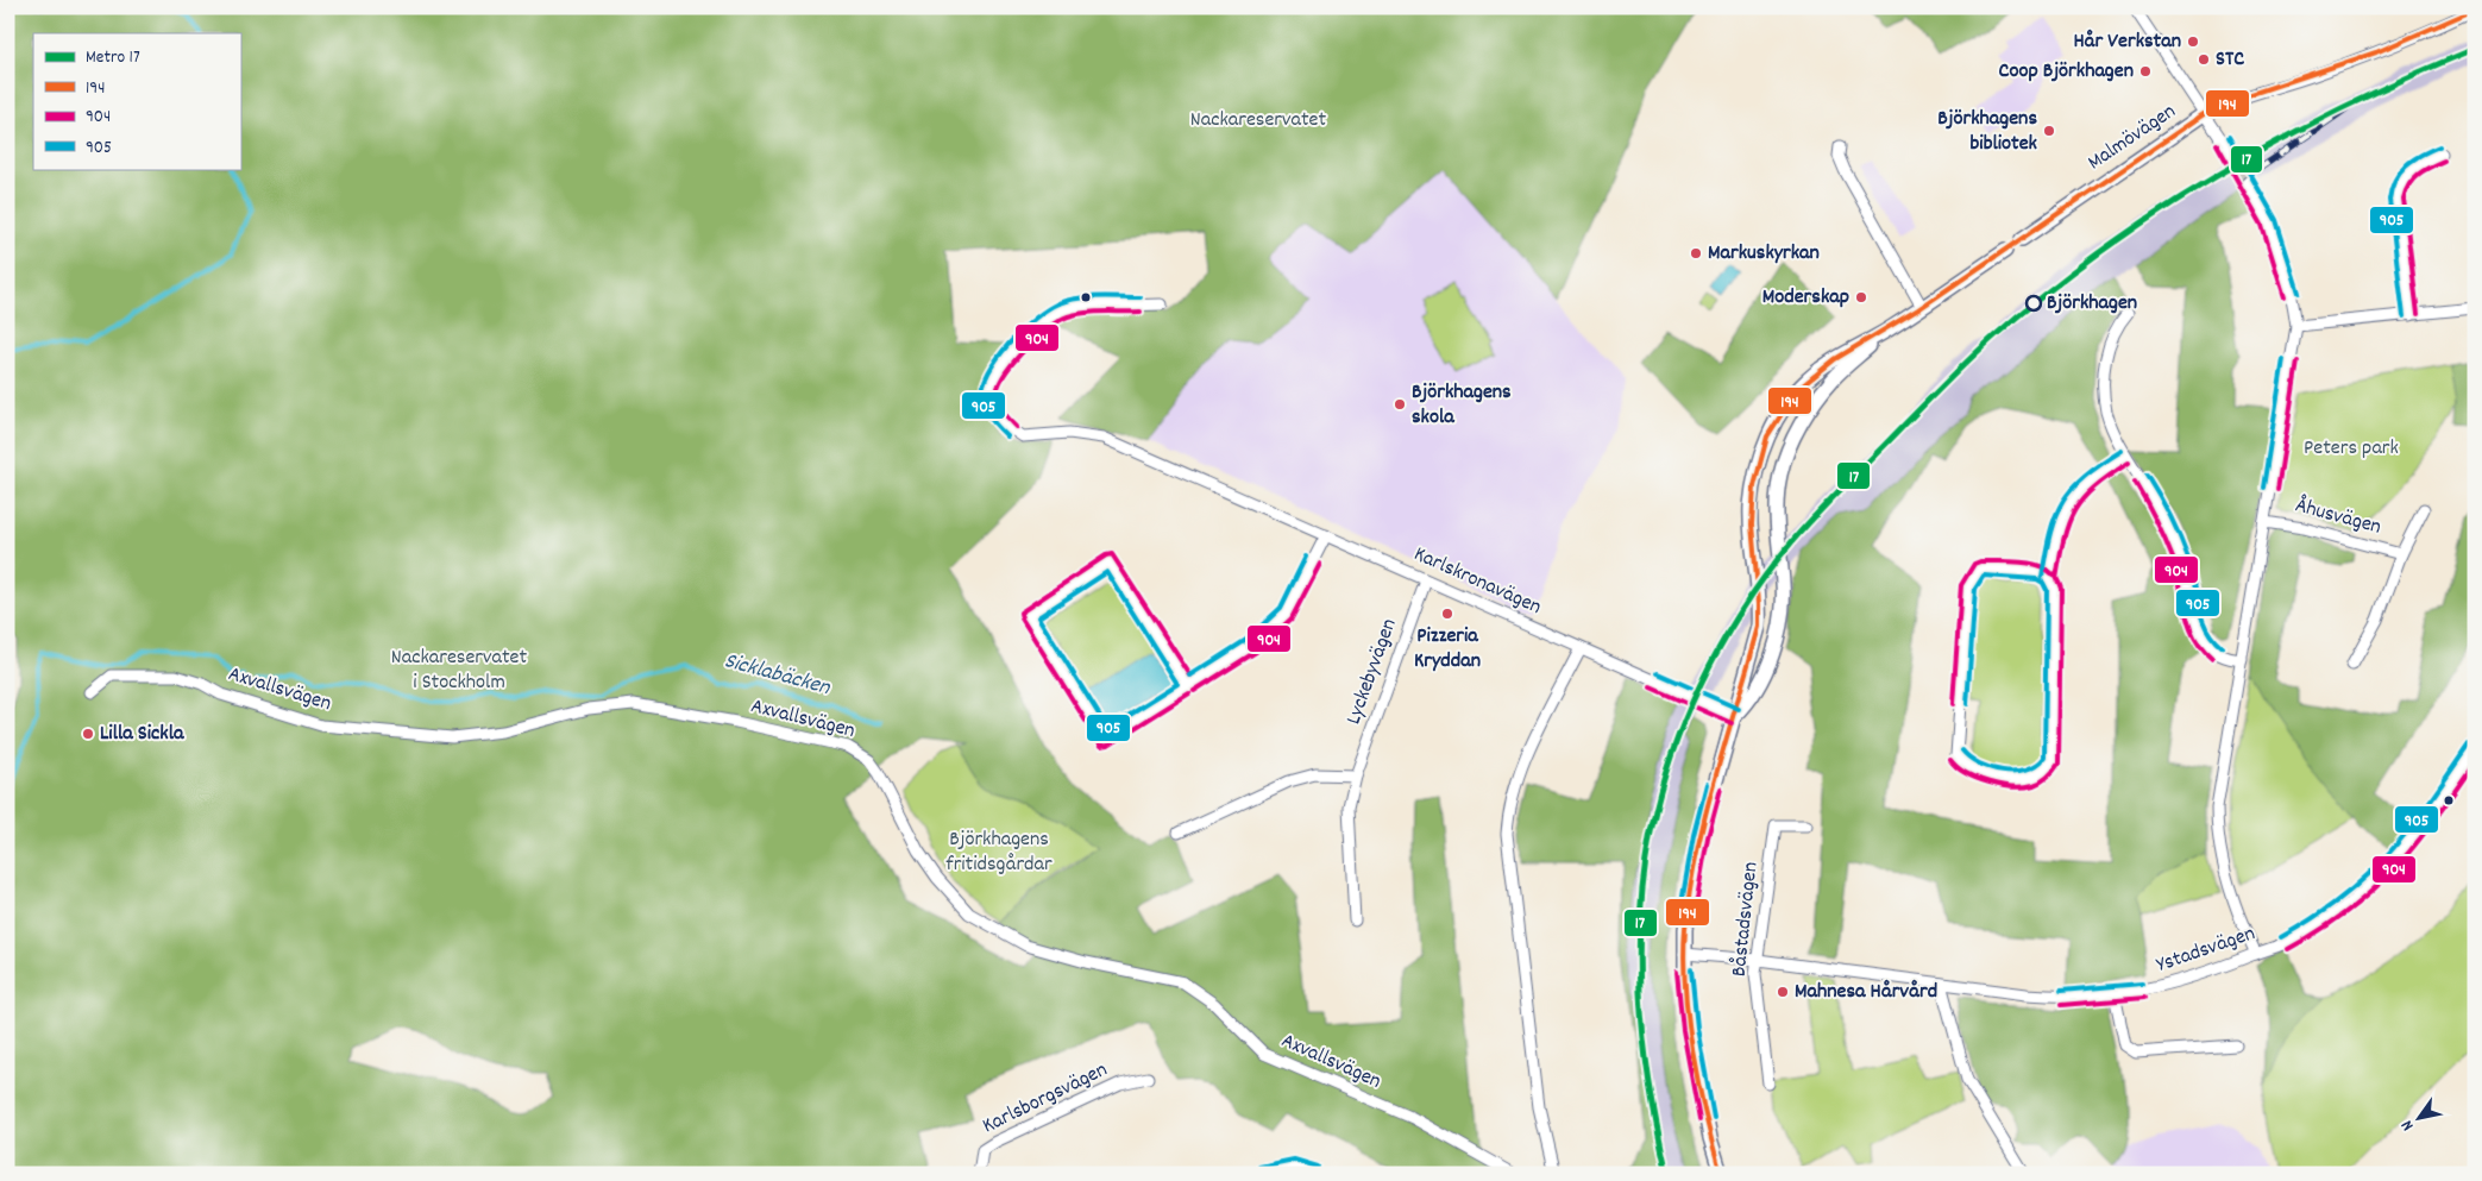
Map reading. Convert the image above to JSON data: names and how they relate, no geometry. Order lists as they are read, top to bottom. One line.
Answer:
{"streets":{"street":["Malmövägen","Åhusvägen","Karlskronavägen","Lyckebyvägen","Axvallsvägen","Båstadsvägen","Ystadsvägen","Karlsborgsvägen"]},"crossings":[["Karlskronavägen","Lyckebyvägen"],["Båstadsvägen","Ystadsvägen"]],"water":["Sicklabäcken"],"parks":["Nackareservatet","Peters park","Nackareservatet i Stockholm","Björkhagens fritidsgårdar"],"places":["Hår Verkstan","STC","Coop Björkhagen","Björkhagens bibliotek","Markuskyrkan","Moderskap","Björkhagen","Björkhagens skola","Pizzeria Kryddan","Lilla Sickla","Mahnesa Hårvård"],"lines":["transit line 194","metro line 17","transit line 905","transit line 904"],"legend":["Metro 17","194","904","905"],"north":"bottom left"}
